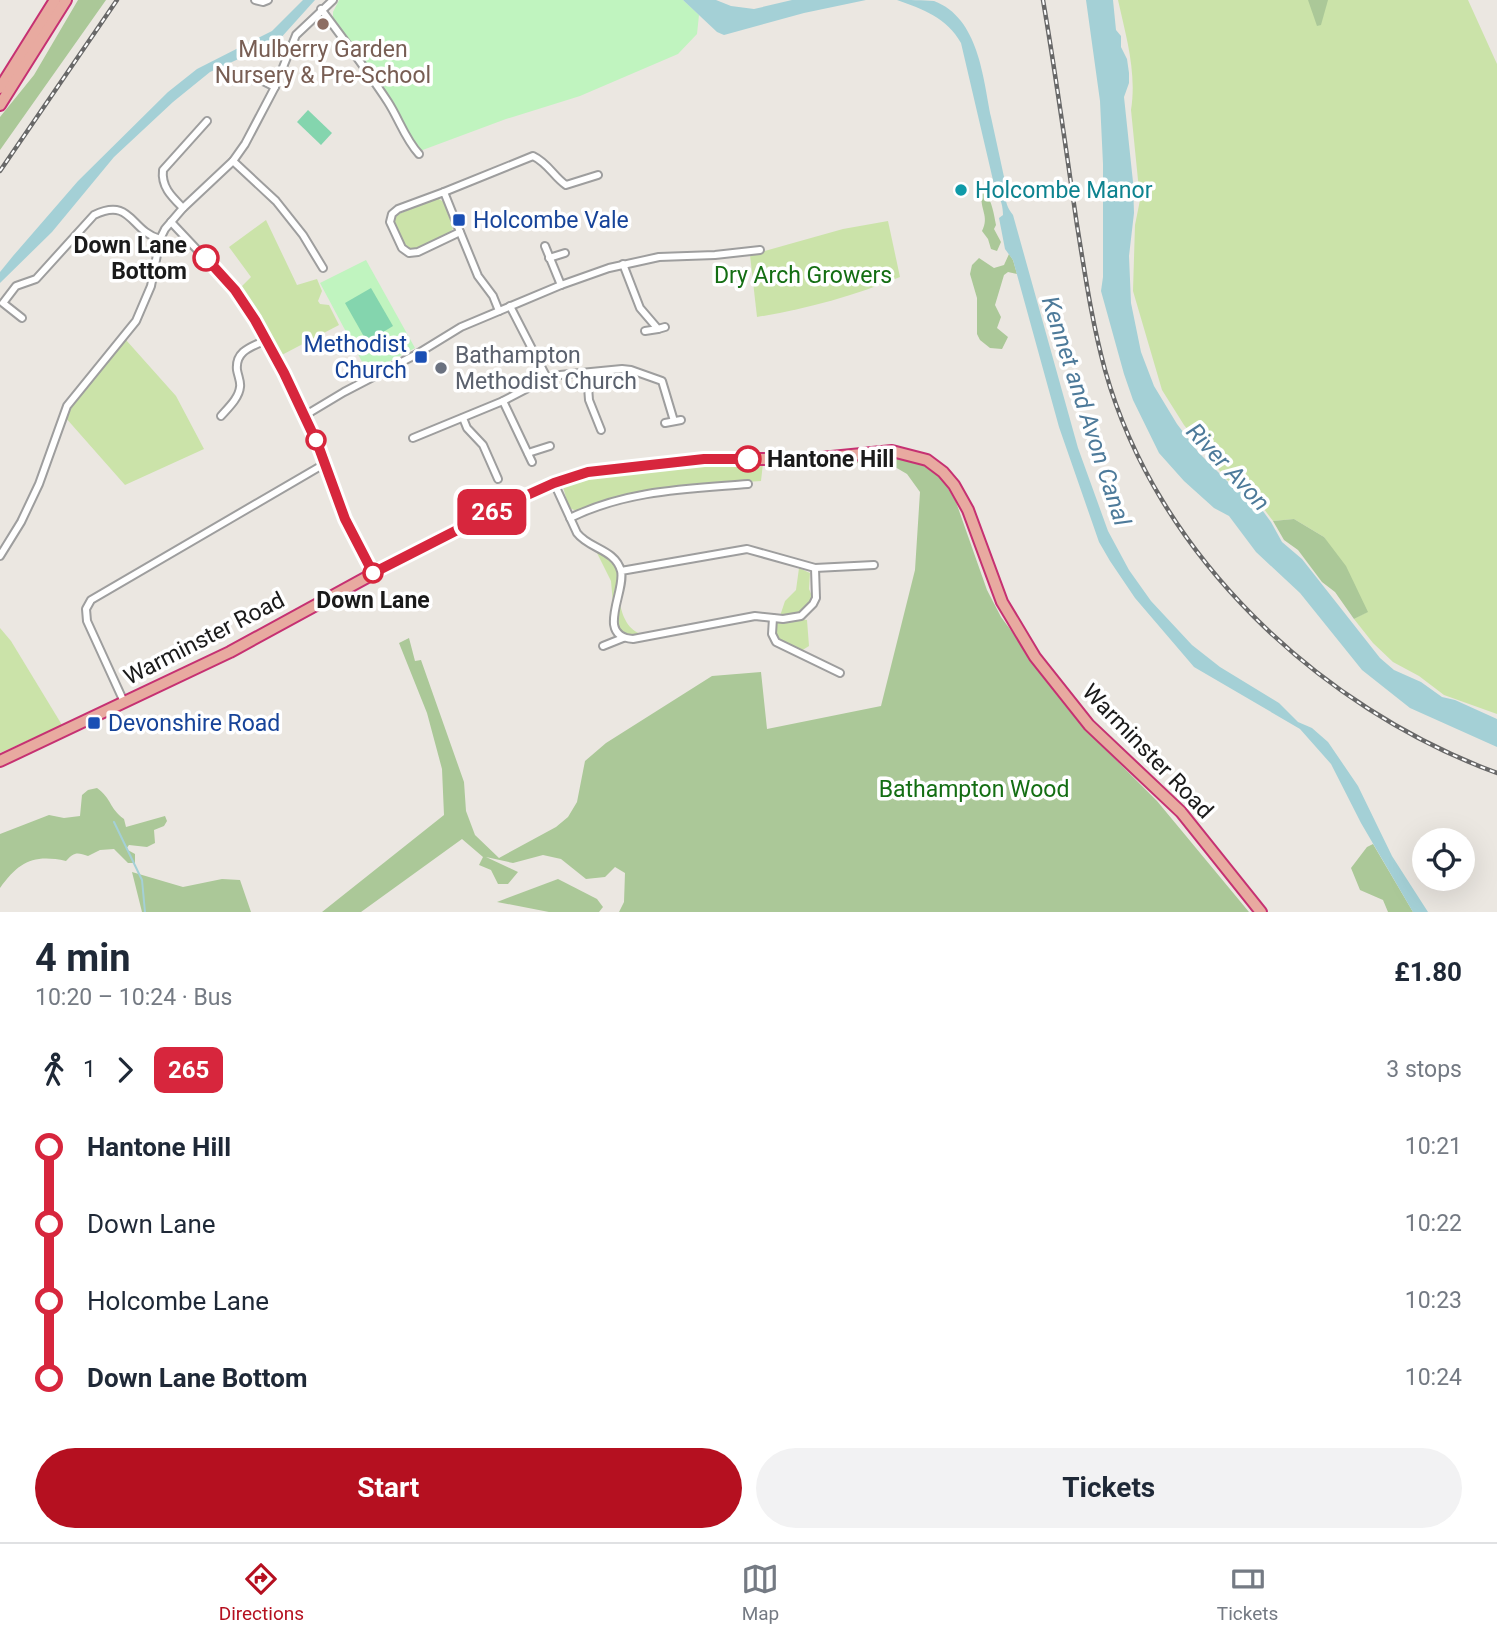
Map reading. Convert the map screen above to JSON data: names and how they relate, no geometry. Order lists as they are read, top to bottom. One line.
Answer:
{"streets":{"highway":["Warminster Road"]},"water":["Kennet and Avon Canal","River Avon"],"parks":["Dry Arch Growers","Bathampton Wood"],"places":{"other":["Mulberry Garden Nursery & Pre-School","Holcombe Manor","Down Lane Bottom","Bathampton Methodist Church","Hantone Hill","Down Lane"],"transit":["Holcombe Vale","Methodist Church","Devonshire Road"]},"lines":["bus line 265"],"page":{"on_map":"265","heading":["4 min","10:20 – 10:24 · Bus","£1.80"],"legs":["1","265","3 stops"],"list":[{"name":"Hantone Hill","value":"10:21"},{"name":"Down Lane","value":"10:22"},{"name":"Holcombe Lane","value":"10:23"},{"name":"Down Lane Bottom","value":"10:24"}],"buttons":["Start","Tickets"],"tabs":["Directions","Map","Tickets"]}}
